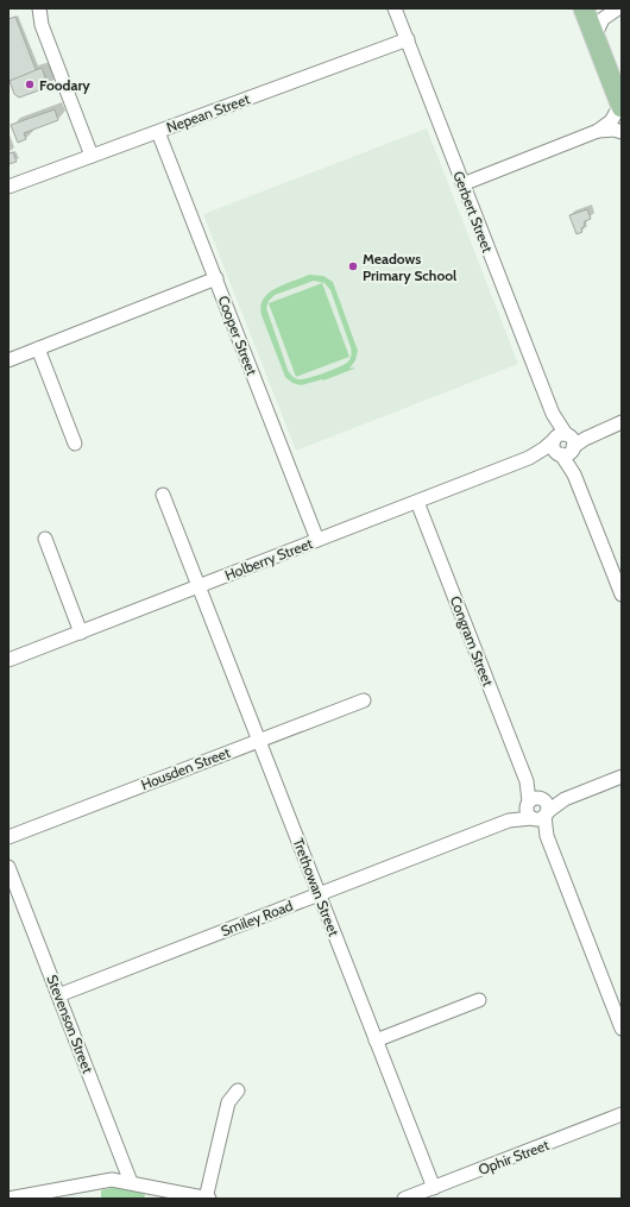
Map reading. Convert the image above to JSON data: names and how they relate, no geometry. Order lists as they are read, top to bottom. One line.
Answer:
{"streets":{"street":["Nepean Street","Gerbert Street","Cooper Street","Holberry Street","Congram Street","Housden Street","Trethowan Street","Smiley Road","Stevenson Street","Ophir Street"]},"crossings":[["Nepean Street","Gerbert Street"],["Nepean Street","Cooper Street"],["Gerbert Street","Holberry Street"],["Cooper Street","Holberry Street"],["Holberry Street","Congram Street"],["Holberry Street","Trethowan Street"],["Congram Street","Smiley Road"],["Housden Street","Trethowan Street"],["Trethowan Street","Smiley Road"],["Trethowan Street","Ophir Street"],["Smiley Road","Stevenson Street"]],"places":["Foodary","Meadows Primary School"]}
